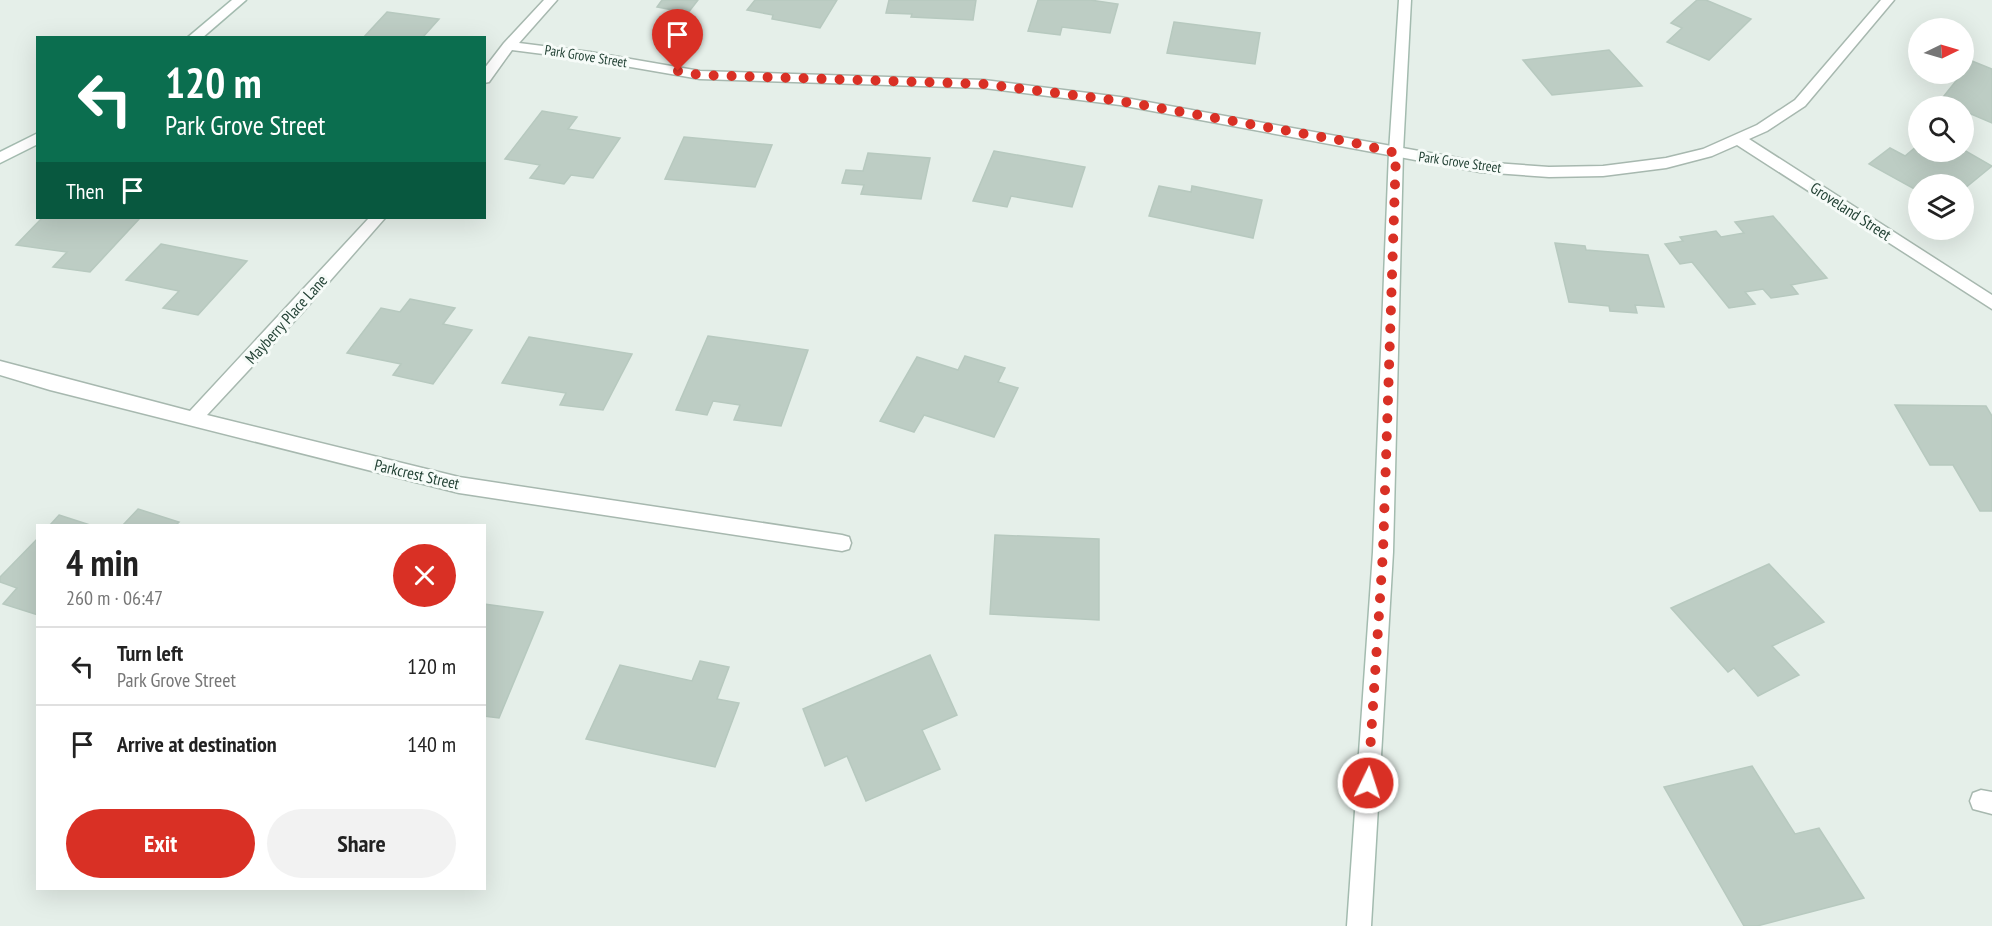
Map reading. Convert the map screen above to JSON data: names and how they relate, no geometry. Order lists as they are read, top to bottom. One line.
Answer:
{"streets":{"street":["Park Grove Street","Groveland Street","Mayberry Place Lane","Parkcrest Street"]},"crossings":[["Park Grove Street","Groveland Street"],["Mayberry Place Lane","Parkcrest Street"]],"north":"right","page":{"turn":["120 m","Park Grove Street"],"then":"Then","heading":["4 min","260 m · 06:47"],"list":[{"name":"Turn left","note":"Park Grove Street","value":"120 m"},{"name":"Arrive at destination","value":"140 m"}],"buttons":["Exit","Share"]}}
